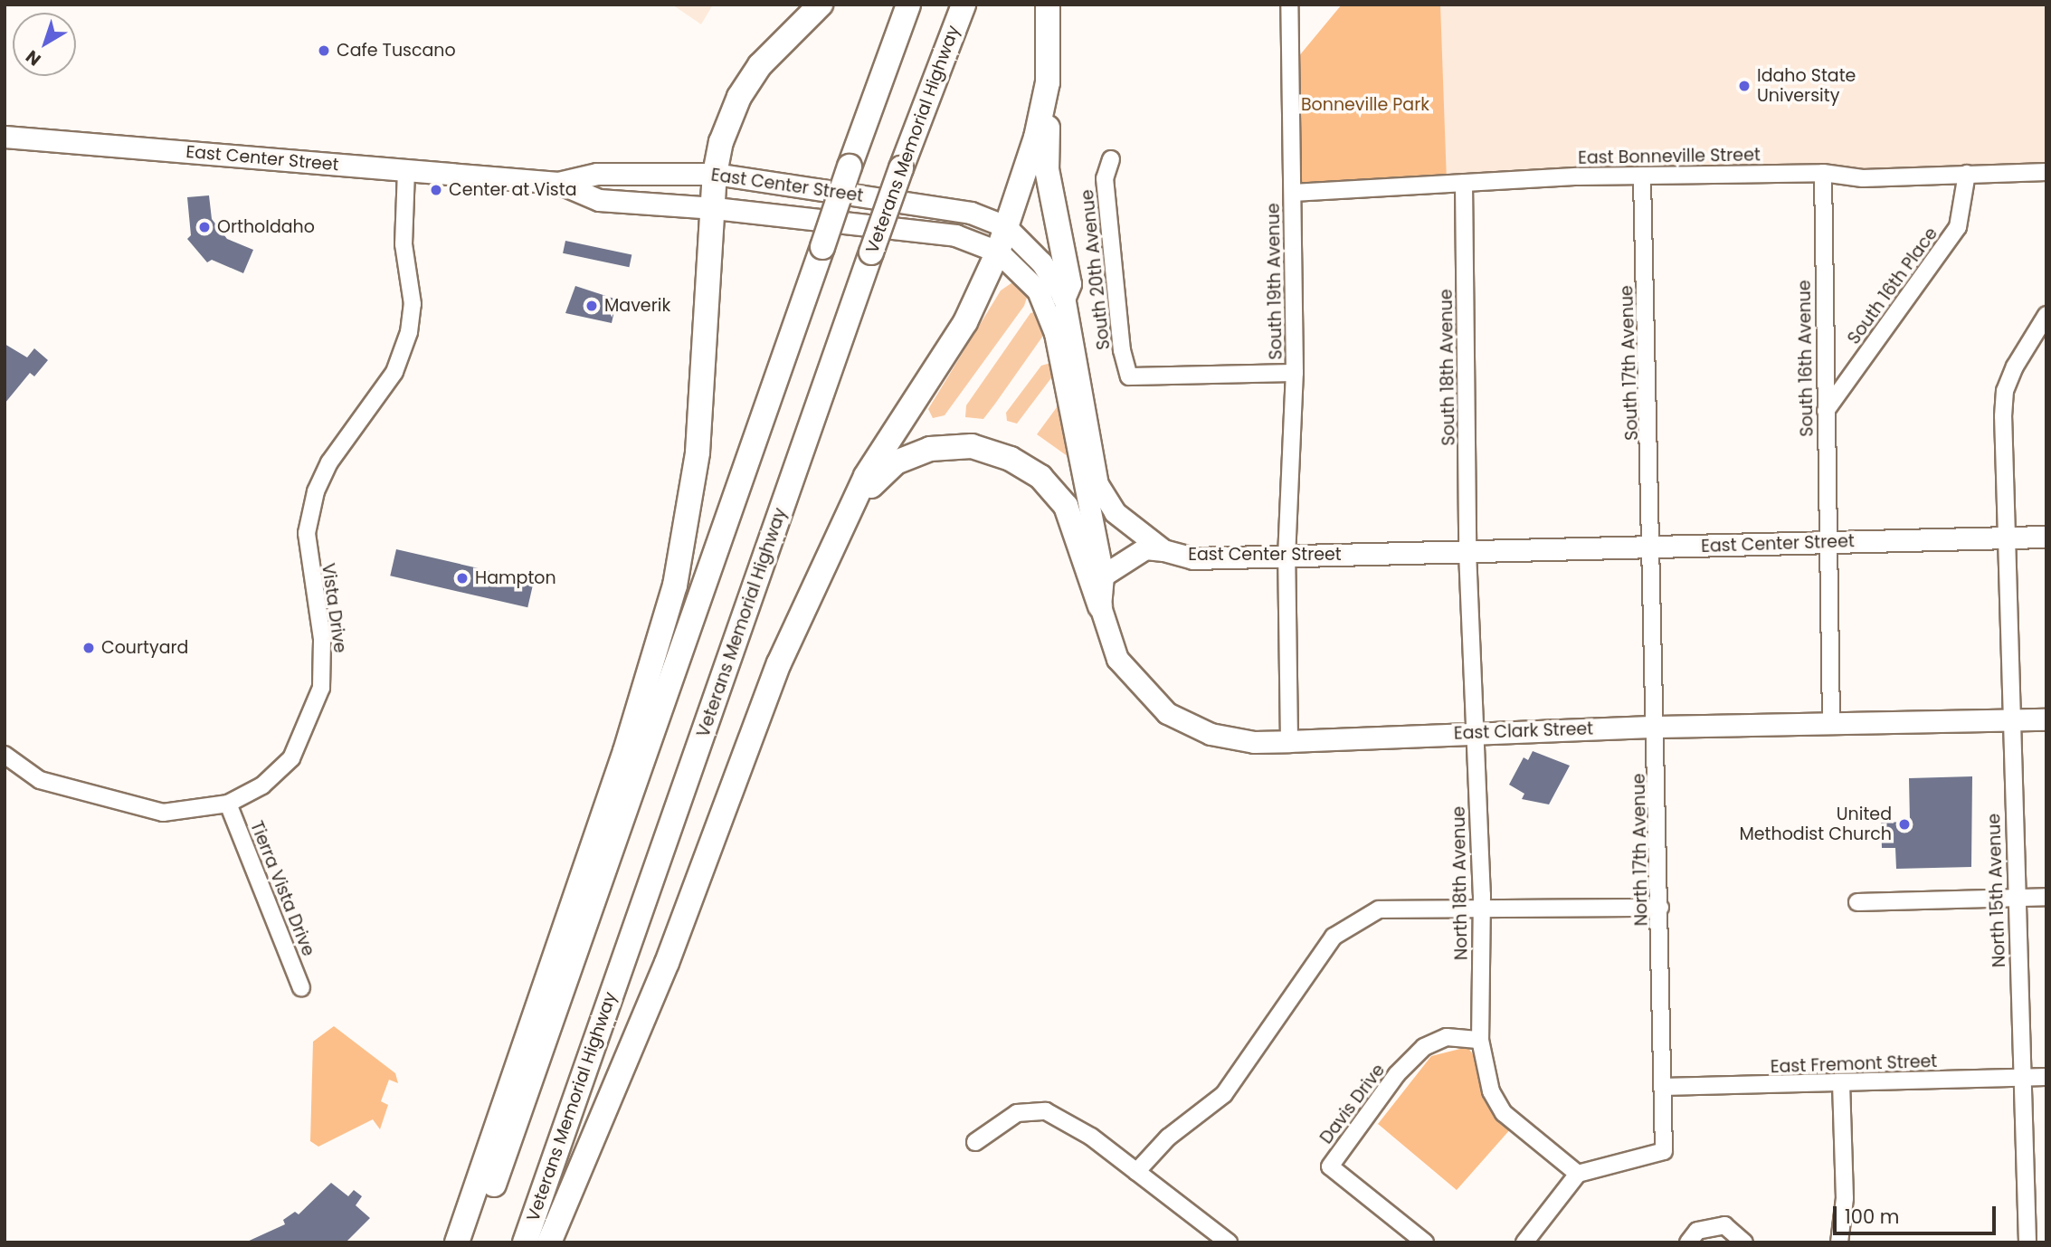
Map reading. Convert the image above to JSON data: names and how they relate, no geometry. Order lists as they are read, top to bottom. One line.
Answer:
{"streets":{"highway":["Veterans Memorial Highway"],"main road":["East Center Street","East Clark Street"],"street":["East Bonneville Street","South 20th Avenue","South 19th Avenue","South 16th Place","South 16th Avenue","South 17th Avenue","South 18th Avenue","Vista Drive","North 17th Avenue","North 18th Avenue","Tierra Vista Drive","North 15th Avenue","East Fremont Street","Davis Drive"]},"crossings":[["East Bonneville Street","South 19th Avenue"],["East Bonneville Street","South 16th Place"],["East Bonneville Street","South 16th Avenue"],["East Bonneville Street","South 17th Avenue"],["East Bonneville Street","South 18th Avenue"],["East Center Street","South 19th Avenue"],["East Center Street","South 16th Avenue"],["East Center Street","South 17th Avenue"],["East Center Street","South 18th Avenue"],["East Center Street","Vista Drive"],["East Center Street","East Clark Street"],["East Center Street","North 17th Avenue"],["East Center Street","North 18th Avenue"],["East Center Street","North 15th Avenue"],["South 20th Avenue","South 19th Avenue"],["South 19th Avenue","East Clark Street"],["South 16th Place","South 16th Avenue"],["South 16th Avenue","East Clark Street"],["South 17th Avenue","North 17th Avenue"],["South 18th Avenue","North 18th Avenue"],["Vista Drive","Tierra Vista Drive"],["East Clark Street","North 17th Avenue"],["East Clark Street","North 18th Avenue"],["East Clark Street","North 15th Avenue"],["North 17th Avenue","North 18th Avenue"],["North 17th Avenue","East Fremont Street"],["North 18th Avenue","Davis Drive"],["North 15th Avenue","East Fremont Street"]],"parks":["Bonneville Park"],"places":["Cafe Tuscano","Idaho State University","Center at Vista","OrthoIdaho","Maverik","Hampton","Courtyard","United Methodist Church"],"scale_bar":"100 m","north":"bottom left"}
